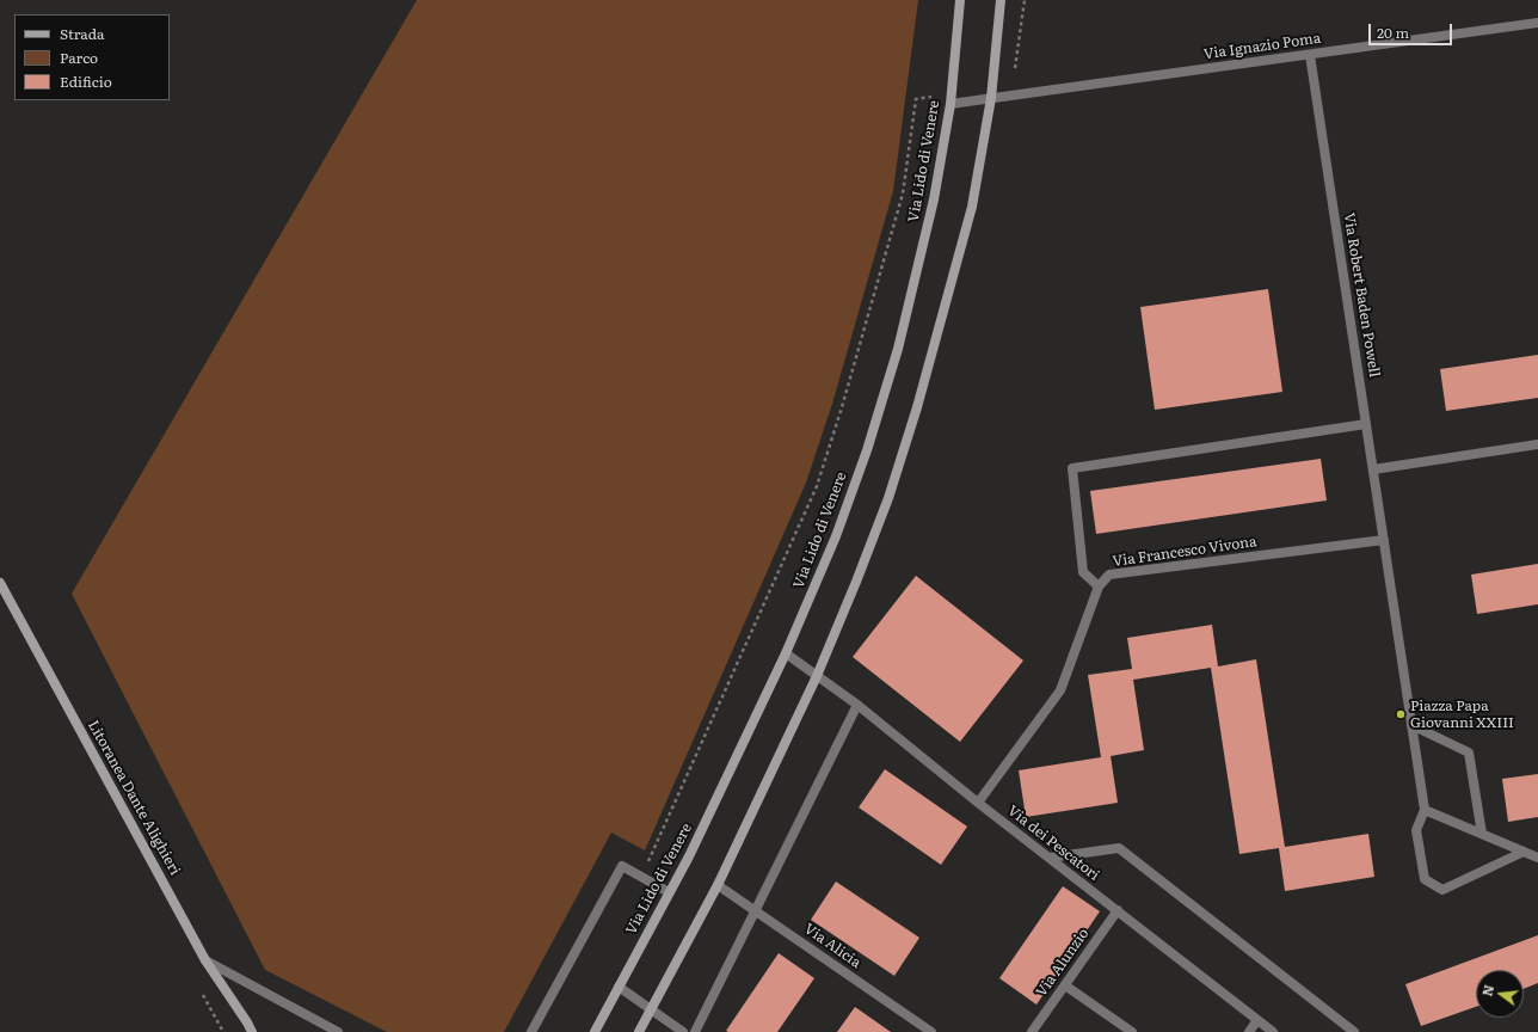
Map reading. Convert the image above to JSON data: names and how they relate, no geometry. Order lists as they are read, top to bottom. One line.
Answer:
{"streets":{"street":["Via Ignazio Poma","Via Lido di Venere","Via Robert Baden Powell","Via Francesco Vivona","Litoranea Dante Alighieri","Via dei Pescatori","Via Alicia","Via Alunzio"]},"crossings":[["Via Ignazio Poma","Via Lido di Venere"],["Via Ignazio Poma","Via Robert Baden Powell"],["Via Lido di Venere","Via dei Pescatori"],["Via Robert Baden Powell","Via Francesco Vivona"],["Via dei Pescatori","Via Alunzio"]],"places":["Piazza Papa Giovanni XXIII"],"legend":["Strada","Parco","Edificio"],"scale_bar":"20 m","north":"left"}
